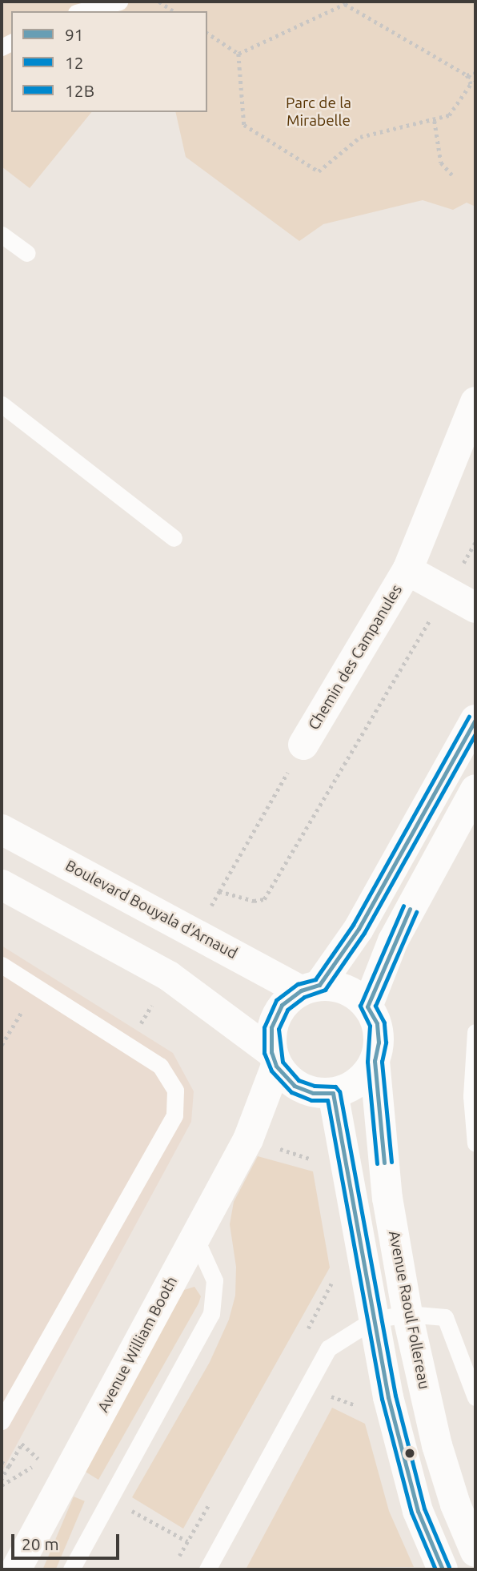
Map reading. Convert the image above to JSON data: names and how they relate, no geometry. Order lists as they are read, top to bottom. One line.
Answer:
{"streets":{"street":["Chemin des Campanules","Boulevard Bouyala d'Arnaud","Avenue Raoul Follereau","Avenue William Booth"]},"crossings":[["Boulevard Bouyala d'Arnaud","Avenue Raoul Follereau"],["Boulevard Bouyala d'Arnaud","Avenue William Booth"],["Avenue Raoul Follereau","Avenue William Booth"]],"parks":["Parc de la Mirabelle"],"lines":["transit line 12B","transit line 91","transit line 12"],"legend":["91","12","12B"],"scale_bar":"20 m"}
